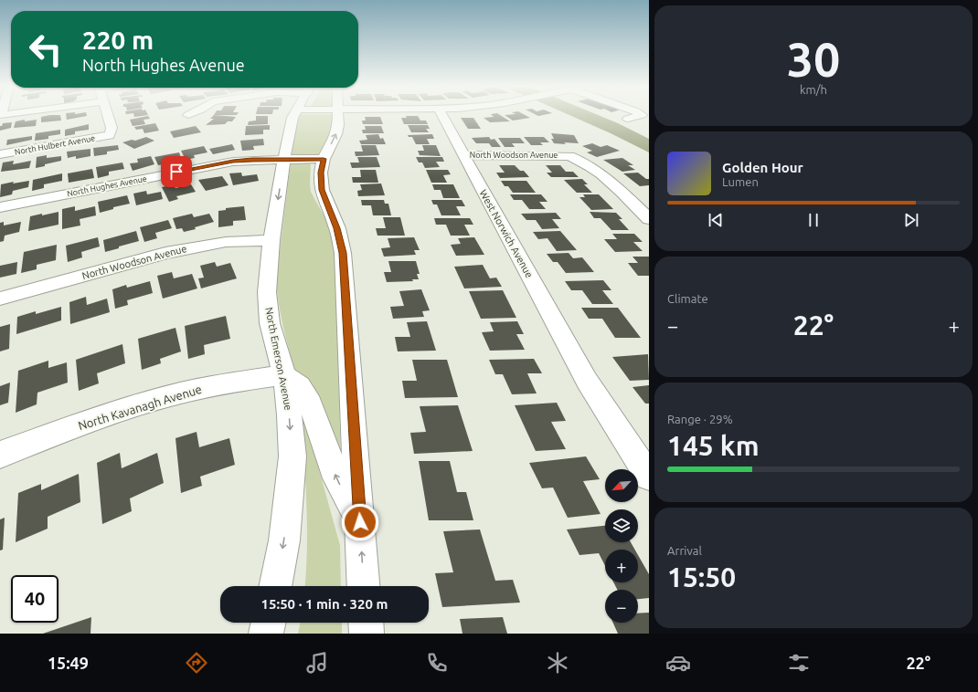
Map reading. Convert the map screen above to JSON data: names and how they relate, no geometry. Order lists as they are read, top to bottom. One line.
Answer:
{"streets":{"street":["North Hulbert Avenue","North Woodson Avenue","North Hughes Avenue","West Norwich Avenue","North Emerson Avenue","North Kavanagh Avenue"]},"crossings":[["North Woodson Avenue","West Norwich Avenue"],["North Woodson Avenue","North Emerson Avenue"],["North Hughes Avenue","North Emerson Avenue"],["North Emerson Avenue","North Kavanagh Avenue"]],"north":"bottom left","page":{"tile":[["30","km/h"],"Climate",["Range · 29%","145 km"],["Arrival","15:50"]],"turn":["220 m","North Hughes Avenue"],"song":["Golden Hour","Lumen"],"heat":["−","22°","+"],"map_buttons":["+","−"],"limit":"40","trip":"15:50 · 1 min · 320 m","tabs":["15:49","22°"]}}
